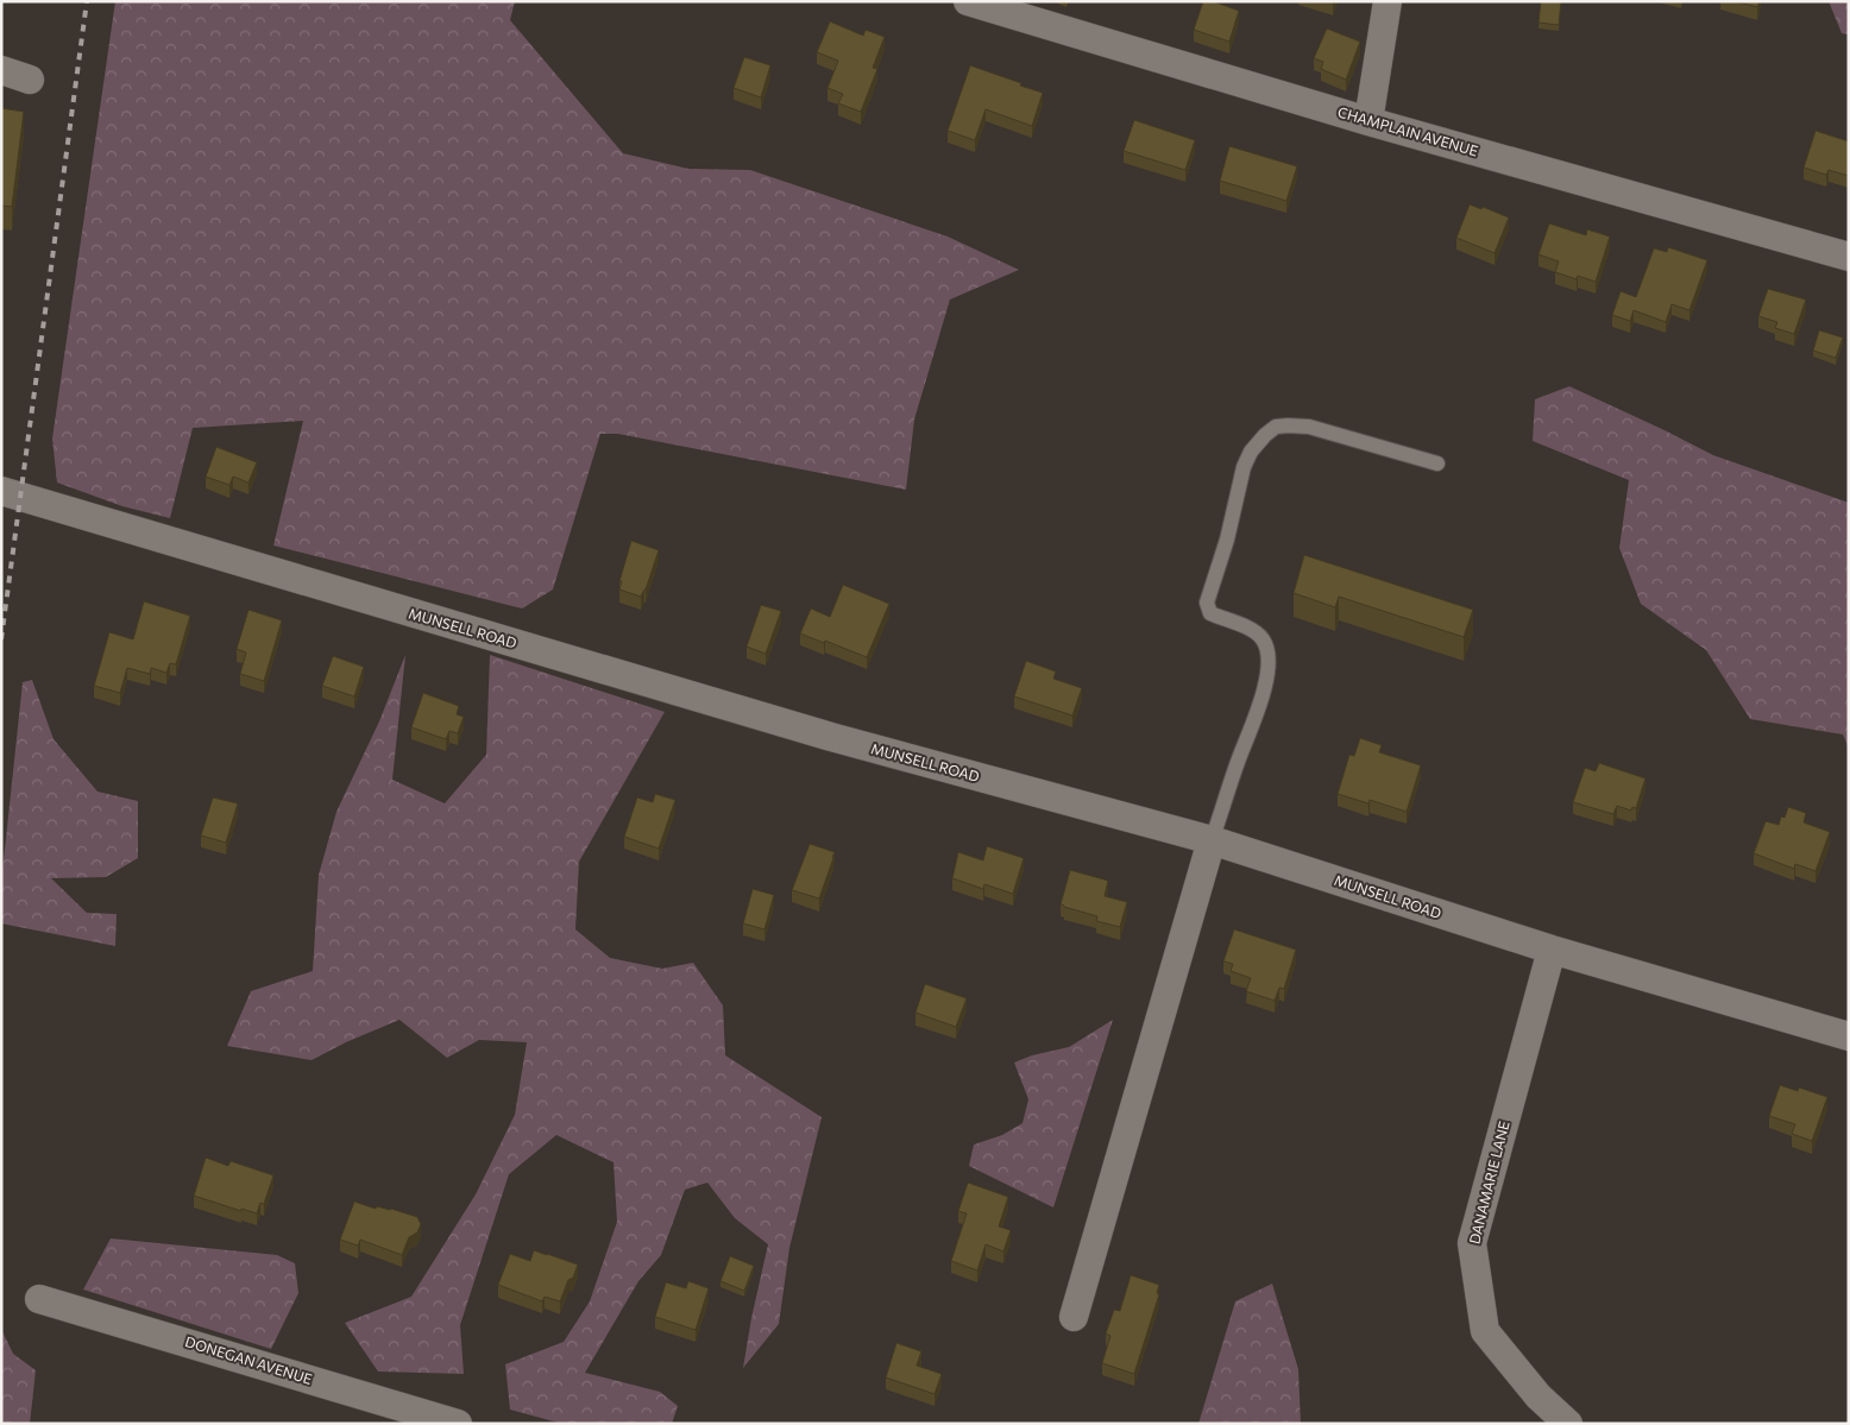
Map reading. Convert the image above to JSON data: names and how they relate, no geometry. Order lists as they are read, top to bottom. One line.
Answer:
{"streets":{"street":["CHAMPLAIN AVENUE","MUNSELL ROAD","DANAMARIE LANE","DONEGAN AVENUE"]},"crossings":[["MUNSELL ROAD","DANAMARIE LANE"]]}
